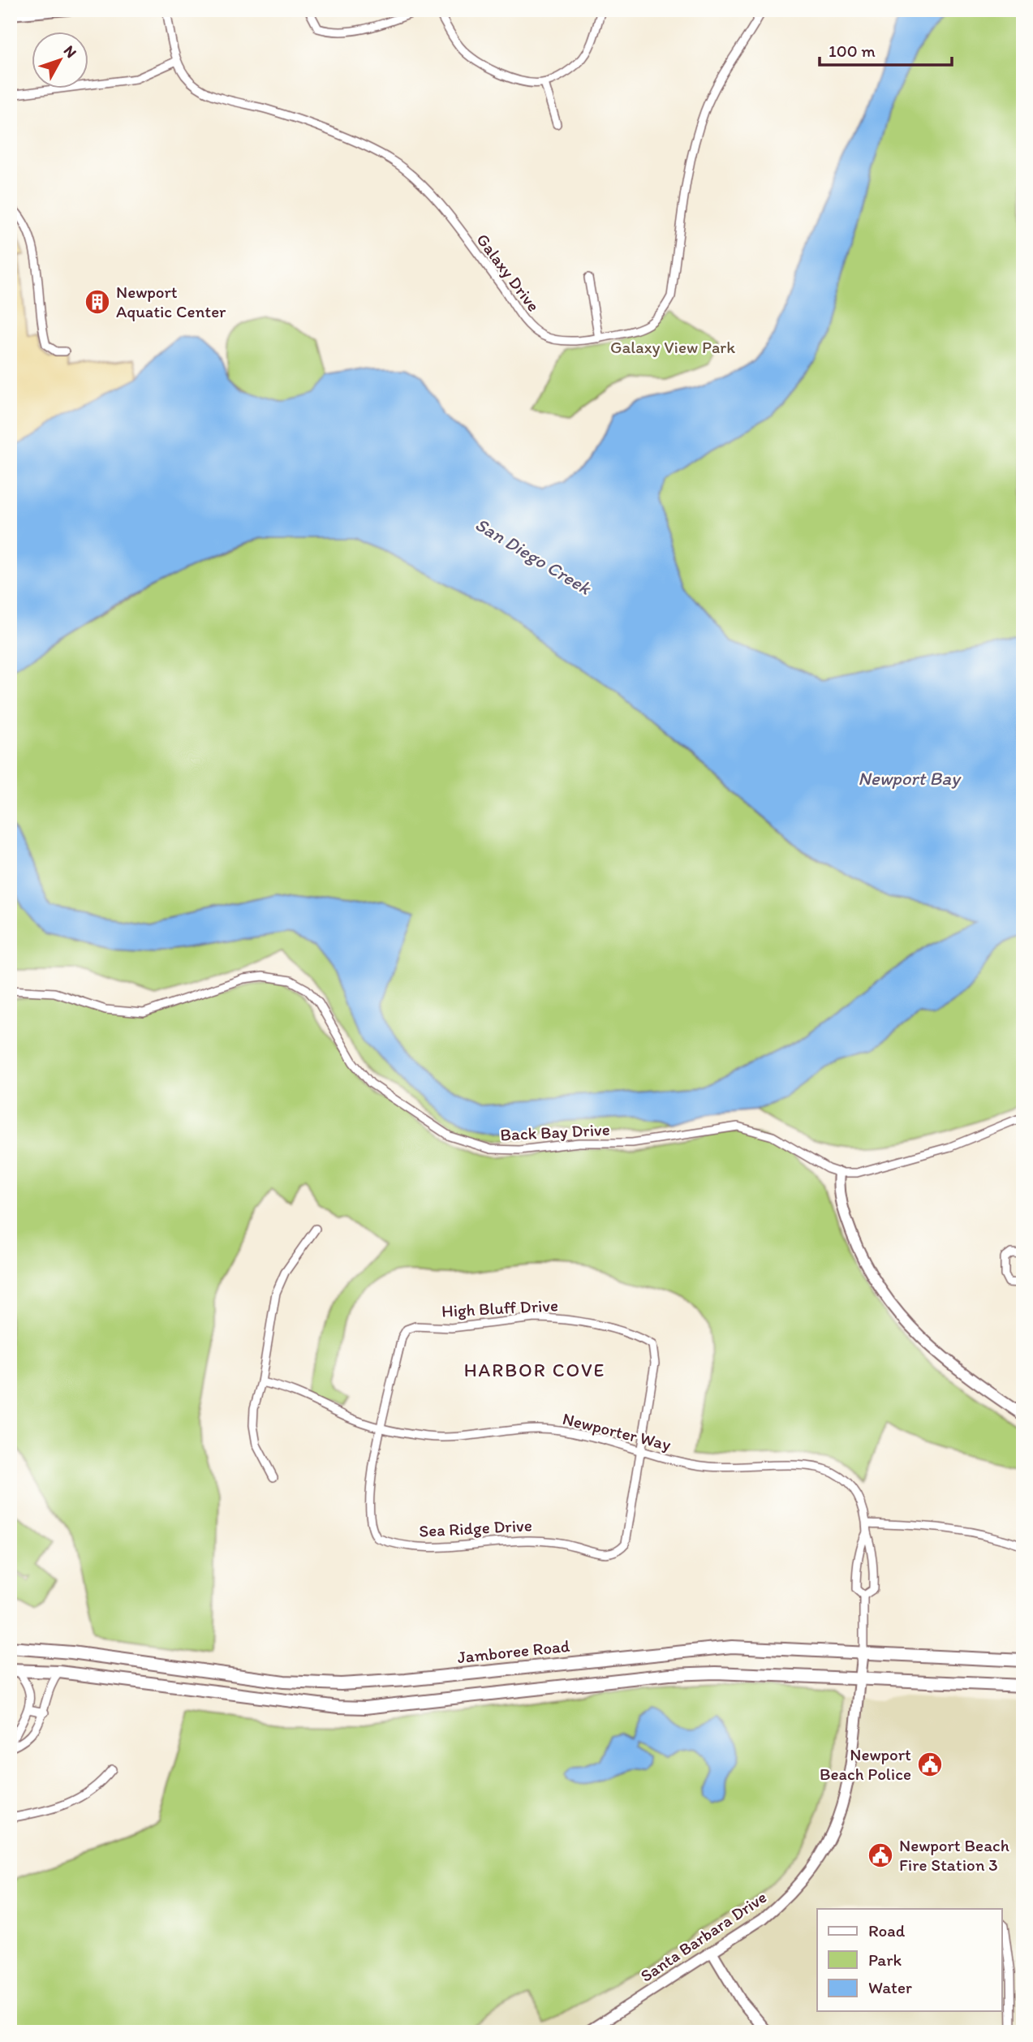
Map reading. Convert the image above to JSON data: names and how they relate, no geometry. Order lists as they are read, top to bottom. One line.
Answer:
{"streets":{"main road":["Jamboree Road"],"street":["Galaxy Drive","Back Bay Drive","High Bluff Drive","Newporter Way","Sea Ridge Drive","Santa Barbara Drive"]},"crossings":[["High Bluff Drive","Newporter Way"],["High Bluff Drive","Sea Ridge Drive"],["Newporter Way","Sea Ridge Drive"],["Newporter Way","Jamboree Road"],["Newporter Way","Santa Barbara Drive"],["Jamboree Road","Santa Barbara Drive"]],"districts":["HARBOR COVE"],"water":["San Diego Creek","Newport Bay"],"parks":["Galaxy View Park"],"places":{"building":["Newport Aquatic Center"],"public building":["Newport Beach Police","Newport Beach Fire Station 3"]},"legend":["Road","Park","Water"],"scale_bar":"100 m","north":"top right"}
